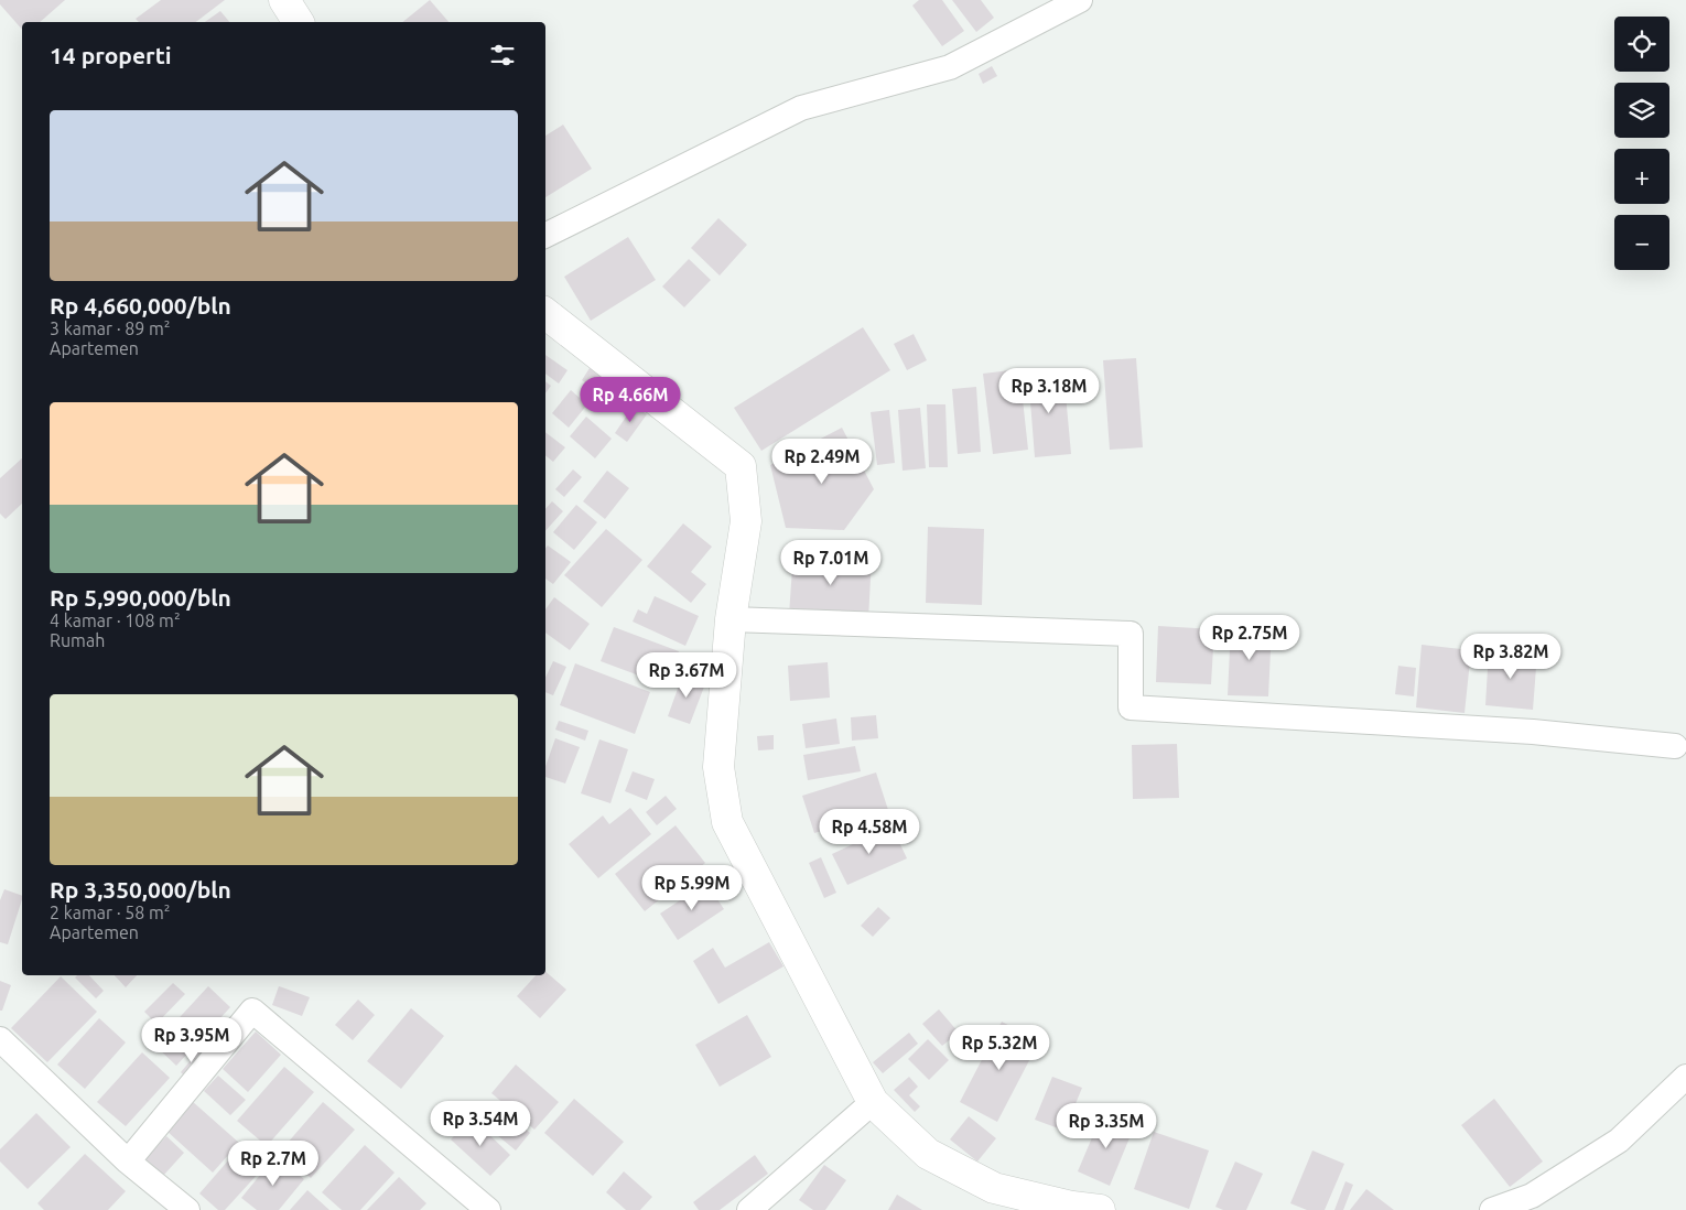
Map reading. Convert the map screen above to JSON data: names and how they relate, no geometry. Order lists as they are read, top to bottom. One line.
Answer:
{"page":{"map_buttons":["+","−"],"heading":"14 properti","list":[{"name":"Rp 4,660,000/bln","note":"3 kamar · 89 m² · Apartemen"},{"name":"Rp 5,990,000/bln","note":"4 kamar · 108 m² · Rumah"},{"name":"Rp 3,350,000/bln","note":"2 kamar · 58 m² · Apartemen"}],"price":["Rp 3.18M","Rp 4.66M","Rp 2.49M","Rp 7.01M","Rp 2.75M","Rp 3.82M","Rp 3.67M","Rp 4.58M","Rp 5.99M","Rp 3.95M","Rp 5.32M","Rp 3.54M","Rp 3.35M","Rp 2.7M"]}}
